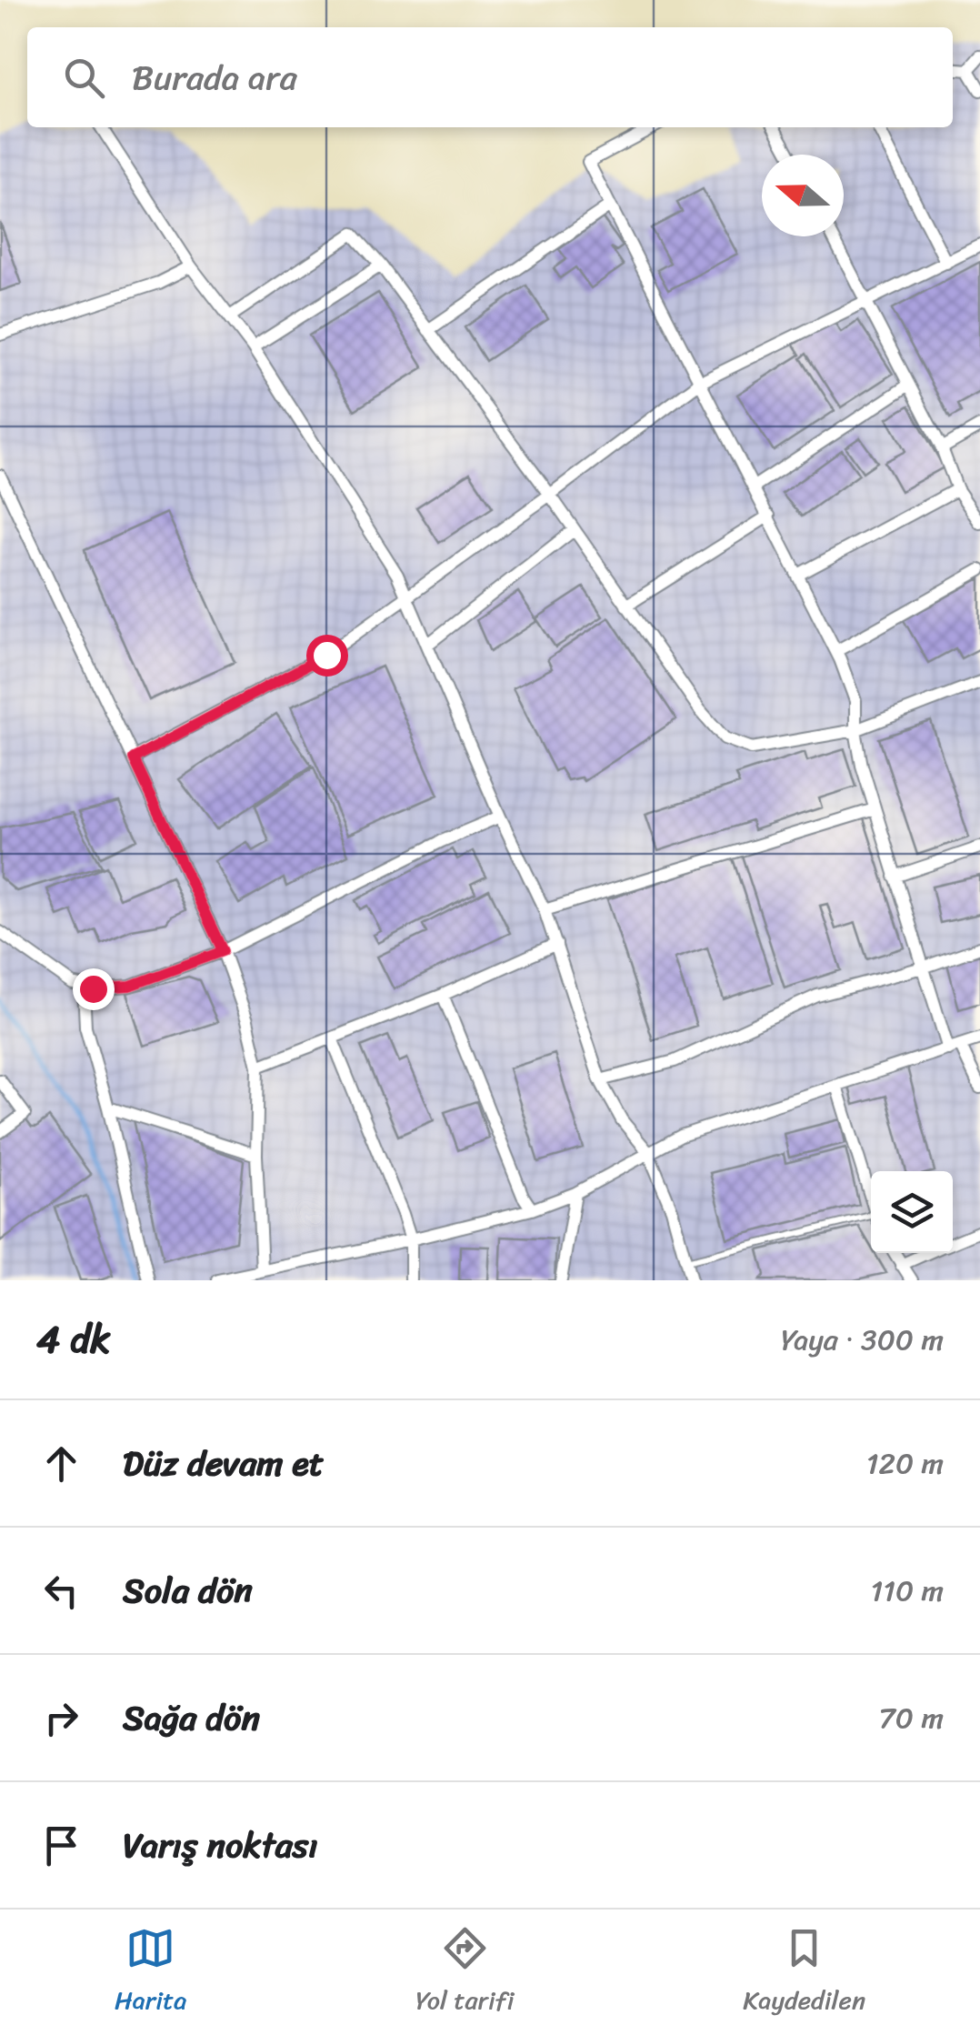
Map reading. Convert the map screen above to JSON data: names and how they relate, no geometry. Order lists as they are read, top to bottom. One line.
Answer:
{"north":"left","page":{"search":"Burada ara","heading":["4 dk","Yaya · 300 m"],"list":[["Düz devam et","120 m"],["Sola dön","110 m"],["Sağa dön","70 m"],"Varış noktası"],"nav":["Harita","Yol tarifi","Kaydedilen"]}}
